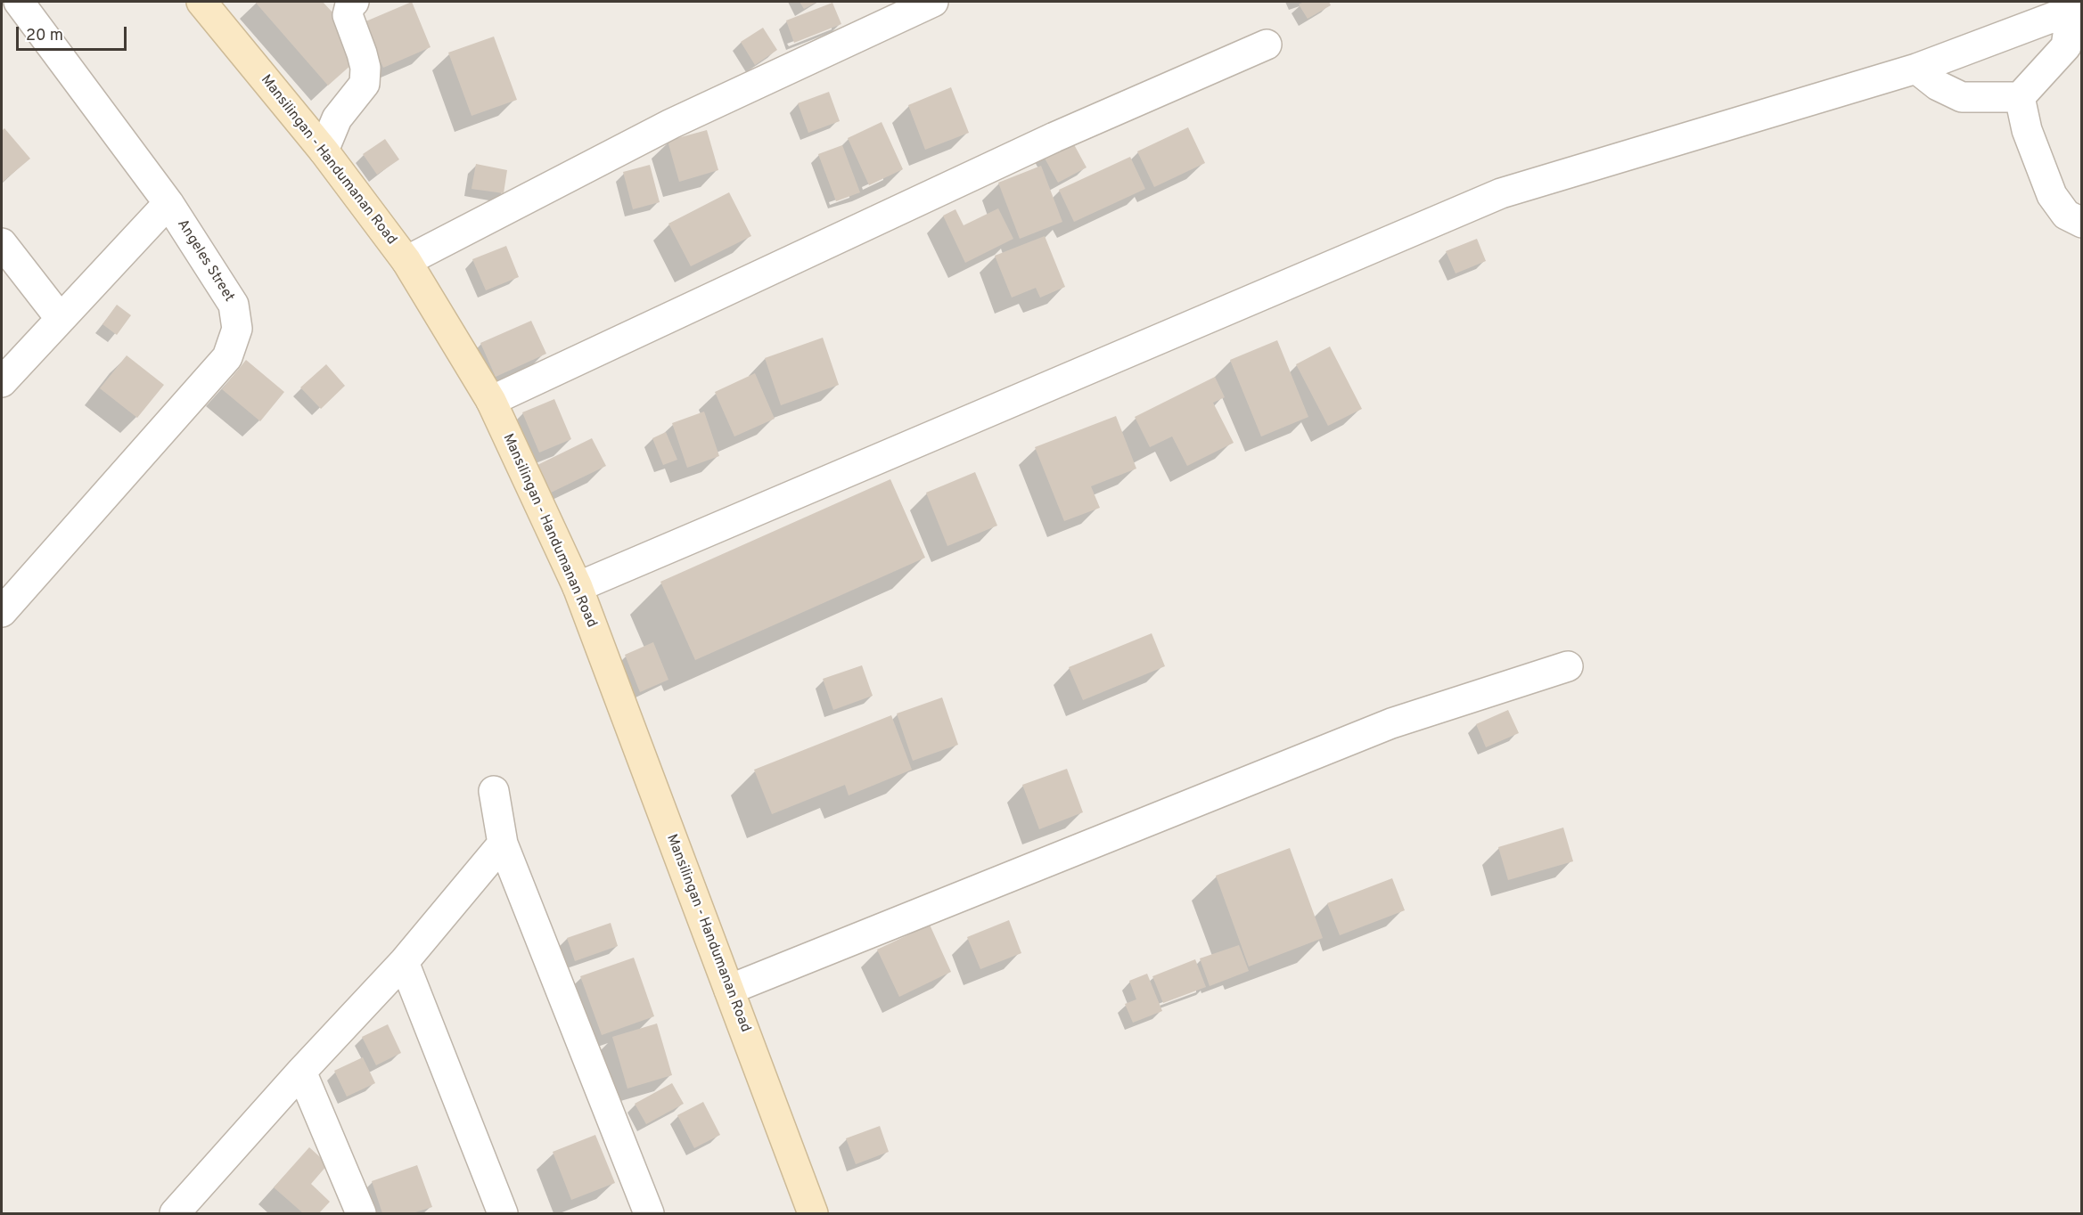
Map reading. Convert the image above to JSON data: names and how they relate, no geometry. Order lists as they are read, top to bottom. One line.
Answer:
{"streets":{"street":["Mansilingan - Handumanan Road","Angeles Street"]},"scale_bar":"20 m"}
